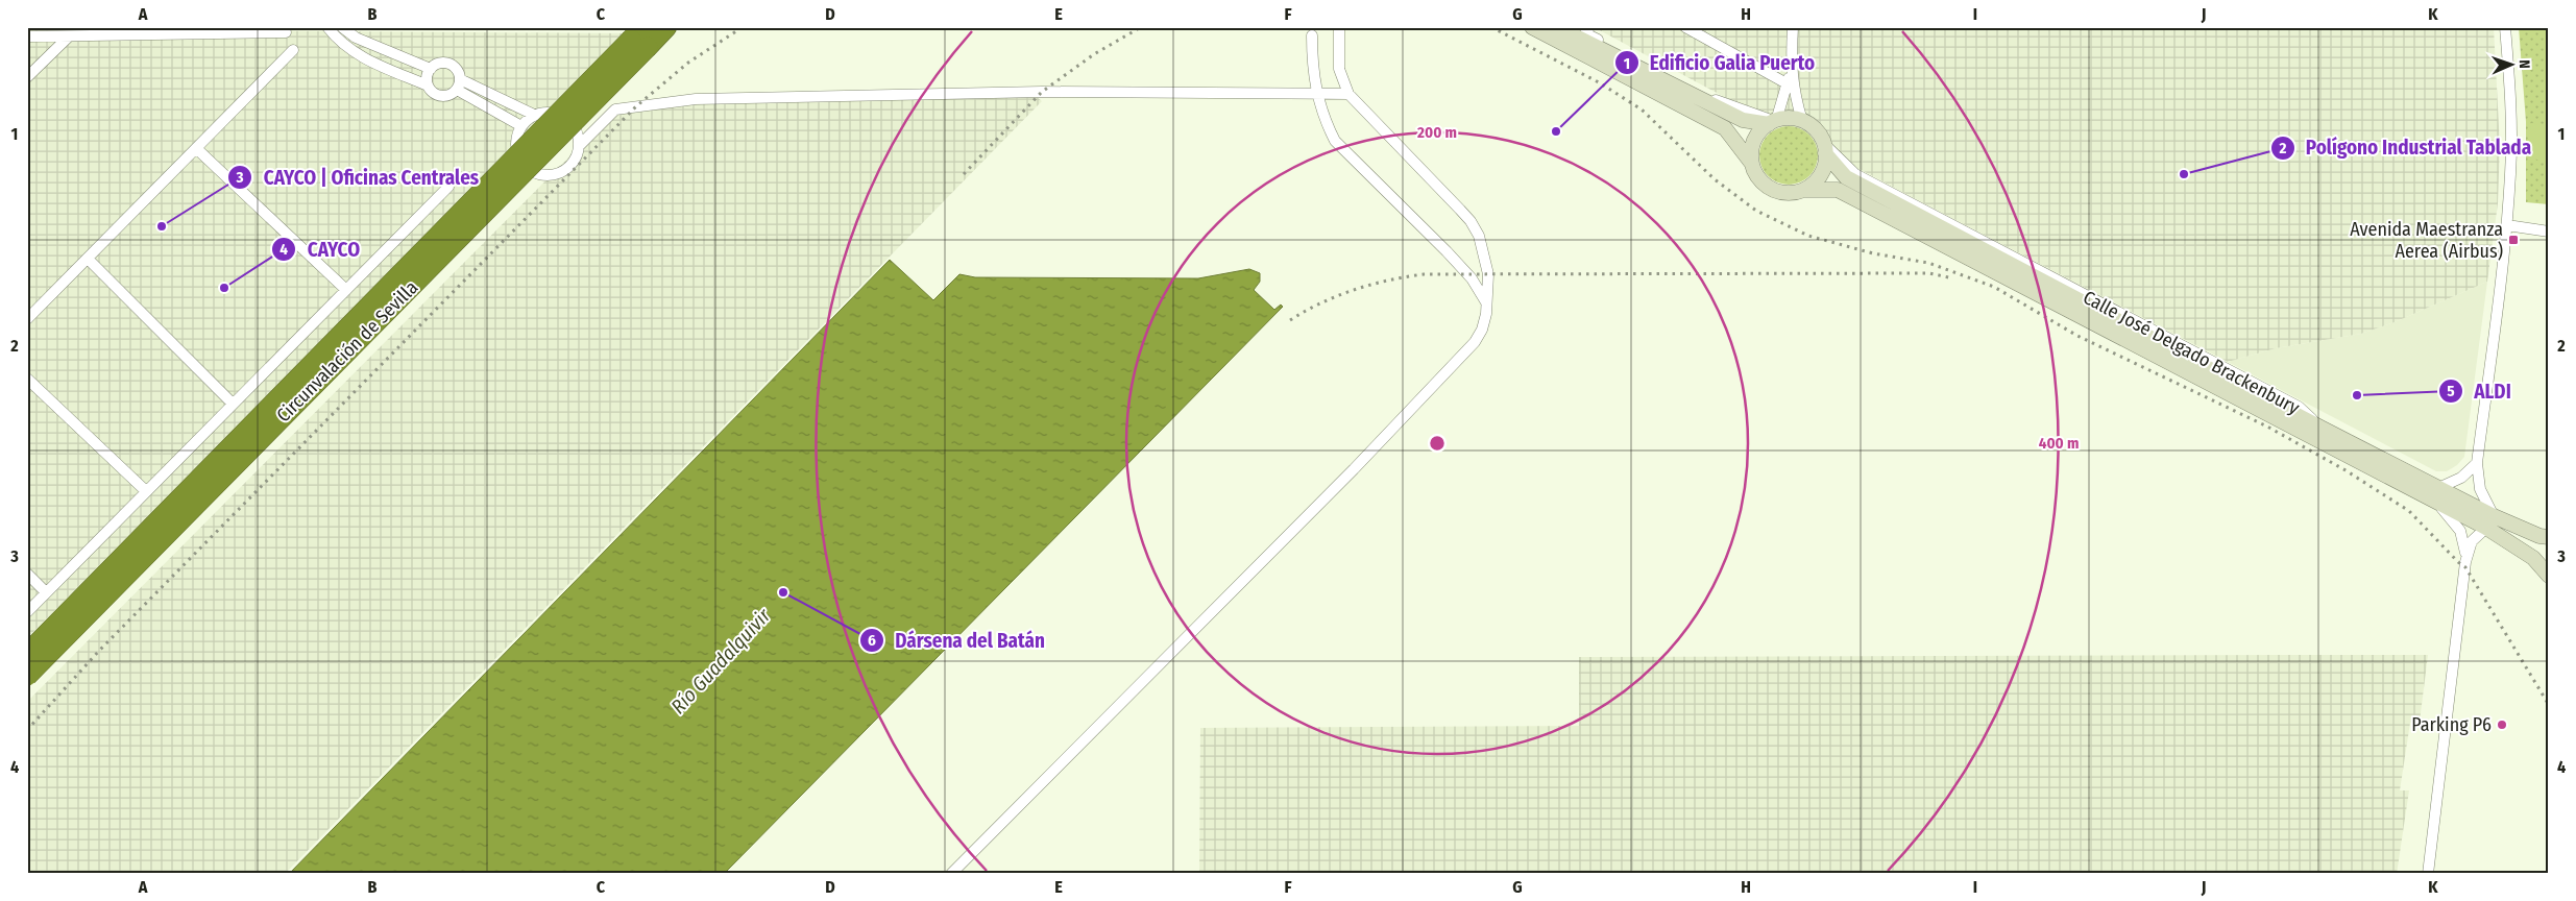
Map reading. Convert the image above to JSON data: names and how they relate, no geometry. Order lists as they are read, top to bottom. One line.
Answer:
{"streets":{"highway":["Circunvalación de Sevilla"],"main road":["Calle José Delgado Brackenbury"]},"water":["Río Guadalquivir"],"places":{"other":["Edificio Galia Puerto","Polígono Industrial Tablada","CAYCO | Oficinas Centrales","CAYCO","ALDI","Dársena del Batán","Parking P6"],"transit":["Avenida Maestranza Aerea (Airbus)"]},"north":"right","grid":{"columns":["A","B","C","D","E","F","G","H","I","J","K"],"rows":["1","2","3","4"]},"rings":["200 m","400 m"]}
